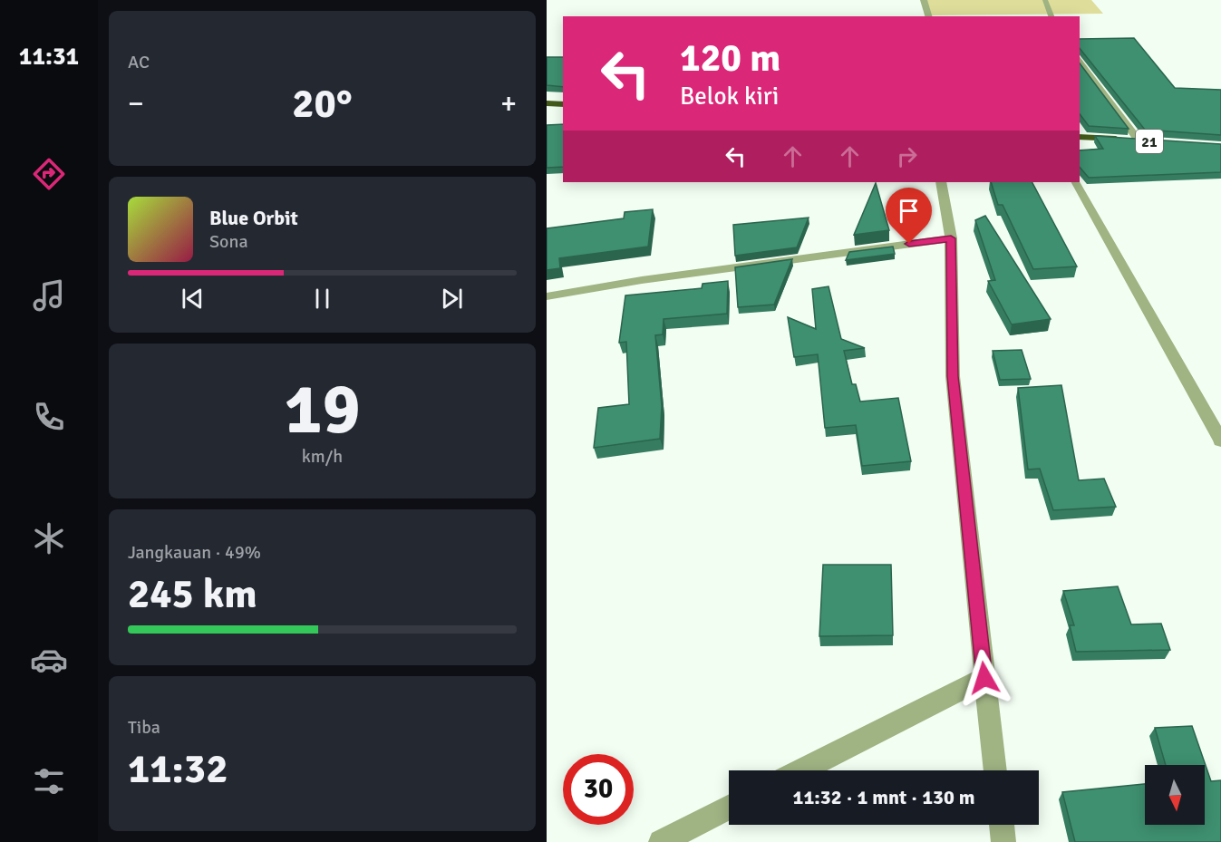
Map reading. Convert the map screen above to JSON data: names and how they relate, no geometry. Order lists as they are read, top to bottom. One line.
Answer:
{"streets":{"highway":["21"]},"north":"bottom","page":{"tabs":"11:31","tile":["AC",["19","km/h"],["Jangkauan · 49%","245 km"],["Tiba","11:32"]],"turn":["120 m","Belok kiri"],"heat":["−","20°","+"],"song":["Blue Orbit","Sona"],"limit":"30","trip":"11:32 · 1 mnt · 130 m"}}
